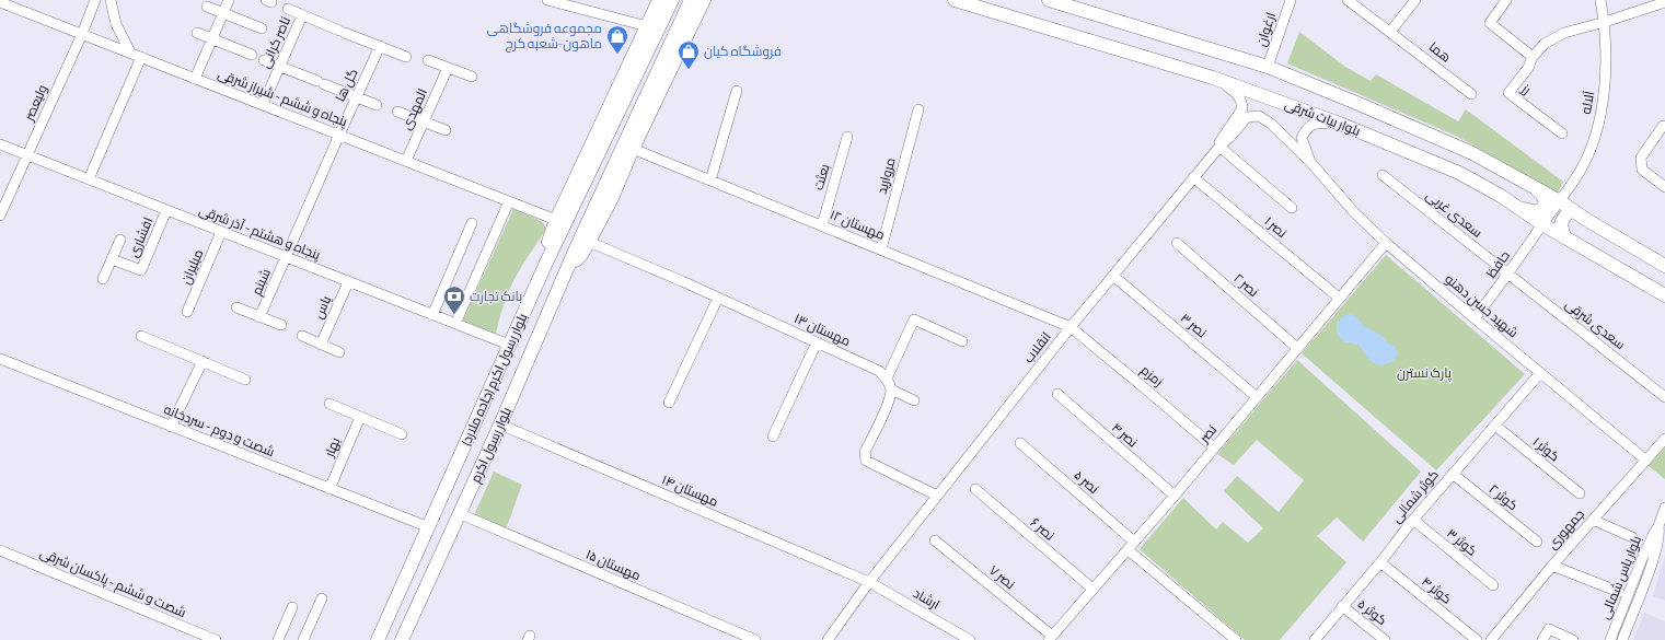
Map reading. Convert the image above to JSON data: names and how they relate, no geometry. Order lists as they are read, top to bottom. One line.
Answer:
{"streets":{"main road":["بلوار بیات شرقی","بلوار رسول اکرم (جاده ملارد)","بلوار رسول اکرم"],"street":["ارغوان","ناصر کرانی","هما","گل ها","رز","پنجاه و ششم - شیراز شرقی","ولیعصر","آلاله","المهدی","مروارید","بعثت","سعدی غربی","مهستان ۱۲","نصر ۱","پنجاه و هشتم - آذر شرقی","افشاری","حافظ","مبلیران","شبنم","نصر ۲","شهید حسن دهنو","یاس","سعدی شرقی","نصر ۳","مهستان ۱۳","انقلاب","زمزم","شصت و دوم - سردخانه","نصر","نصر ۴","بهار","کوثر ۱","نصر ۵","مهستان ۱۴","کوثر شمالی","کوثر ۲","نصر ۶","جمهوری","کوثر ۳","مهستان ۱۵","نصر ۷","بلوار یاس شمالی","شصت و ششم - پاکسان شرقی","کوثر ۴","ارشاد","کوثر ۵"]},"crossings":[["ارغوان","بلوار بیات شرقی"],["ناصر کرانی","پنجاه و ششم - شیراز شرقی"],["گل ها","پنجاه و ششم - شیراز شرقی"],["گل ها","پنجاه و هشتم - آذر شرقی"],["گل ها","شبنم"],["رز","آلاله"],["پنجاه و ششم - شیراز شرقی","ولیعصر"],["پنجاه و ششم - شیراز شرقی","المهدی"],["ولیعصر","پنجاه و هشتم - آذر شرقی"],["آلاله","بلوار بیات شرقی"],["آلاله","حافظ"],["بلوار بیات شرقی","حافظ"],["بلوار بیات شرقی","انقلاب"],["مروارید","مهستان ۱۲"],["بعثت","مهستان ۱۲"],["سعدی غربی","حافظ"],["سعدی غربی","سعدی شرقی"],["مهستان ۱۲","انقلاب"],["مهستان ۱۲","زمزم"],["نصر ۱","انقلاب"],["نصر ۱","نصر"],["پنجاه و هشتم - آذر شرقی","افشاری"],["پنجاه و هشتم - آذر شرقی","مبلیران"],["پنجاه و هشتم - آذر شرقی","شبنم"],["پنجاه و هشتم - آذر شرقی","یاس"],["پنجاه و هشتم - آذر شرقی","بلوار رسول اکرم (جاده ملارد)"],["حافظ","شهید حسن دهنو"],["حافظ","سعدی شرقی"],["نصر ۲","نصر"],["شهید حسن دهنو","انقلاب"],["شهید حسن دهنو","نصر"],["شهید حسن دهنو","کوثر شمالی"],["شهید حسن دهنو","جمهوری"],["نصر ۳","انقلاب"],["نصر ۳","نصر"],["انقلاب","زمزم"],["انقلاب","مهستان ۱۴"],["انقلاب","ارشاد"],["زمزم","نصر"],["بلوار رسول اکرم (جاده ملارد)","شصت و دوم - سردخانه"],["شصت و دوم - سردخانه","بهار"],["نصر","نصر ۴"],["نصر","نصر ۵"],["نصر","نصر ۶"],["نصر","نصر ۷"],["بلوار رسول اکرم","مهستان ۱۴"],["بلوار رسول اکرم","مهستان ۱۵"],["کوثر ۱","کوثر شمالی"],["مهستان ۱۴","ارشاد"],["کوثر شمالی","کوثر ۲"],["کوثر شمالی","کوثر ۳"],["کوثر شمالی","کوثر ۴"],["کوثر شمالی","کوثر ۵"]],"parks":["پارک نسترن"],"places":{"shop":["مجموعه فروشگاهی ماهون-شعبه کرج","فروشگاه کیان"],"bank":["بانک تجارت"]}}
